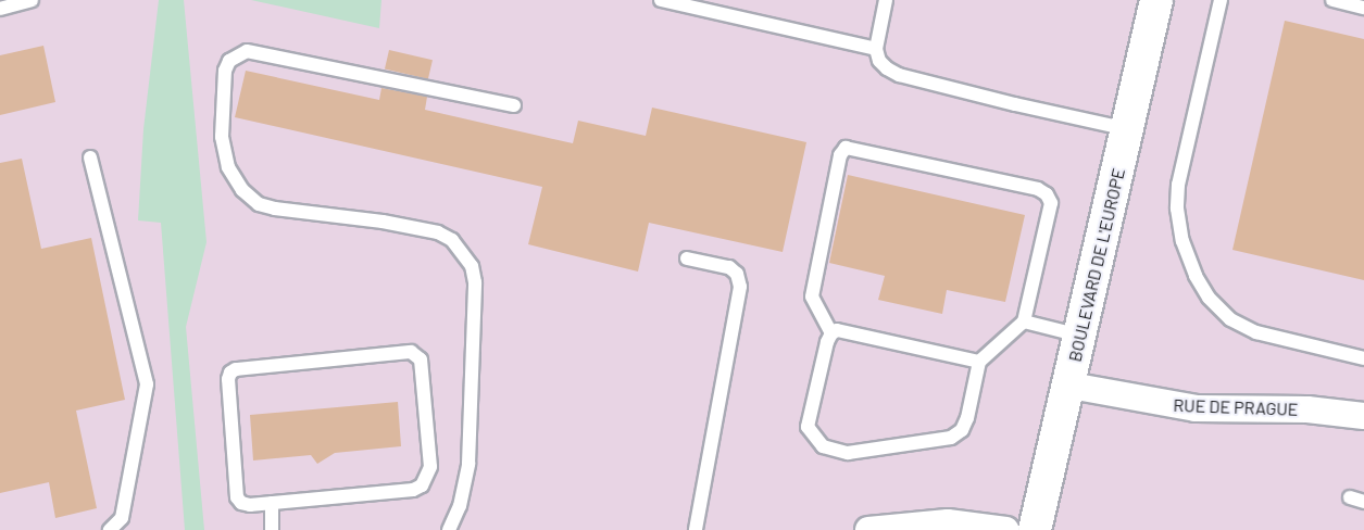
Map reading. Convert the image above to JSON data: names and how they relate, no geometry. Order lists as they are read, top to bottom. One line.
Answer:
{"streets":{"street":["BOULEVARD DE L'EUROPE","RUE DE PRAGUE"]},"crossings":[["BOULEVARD DE L'EUROPE","RUE DE PRAGUE"]]}
